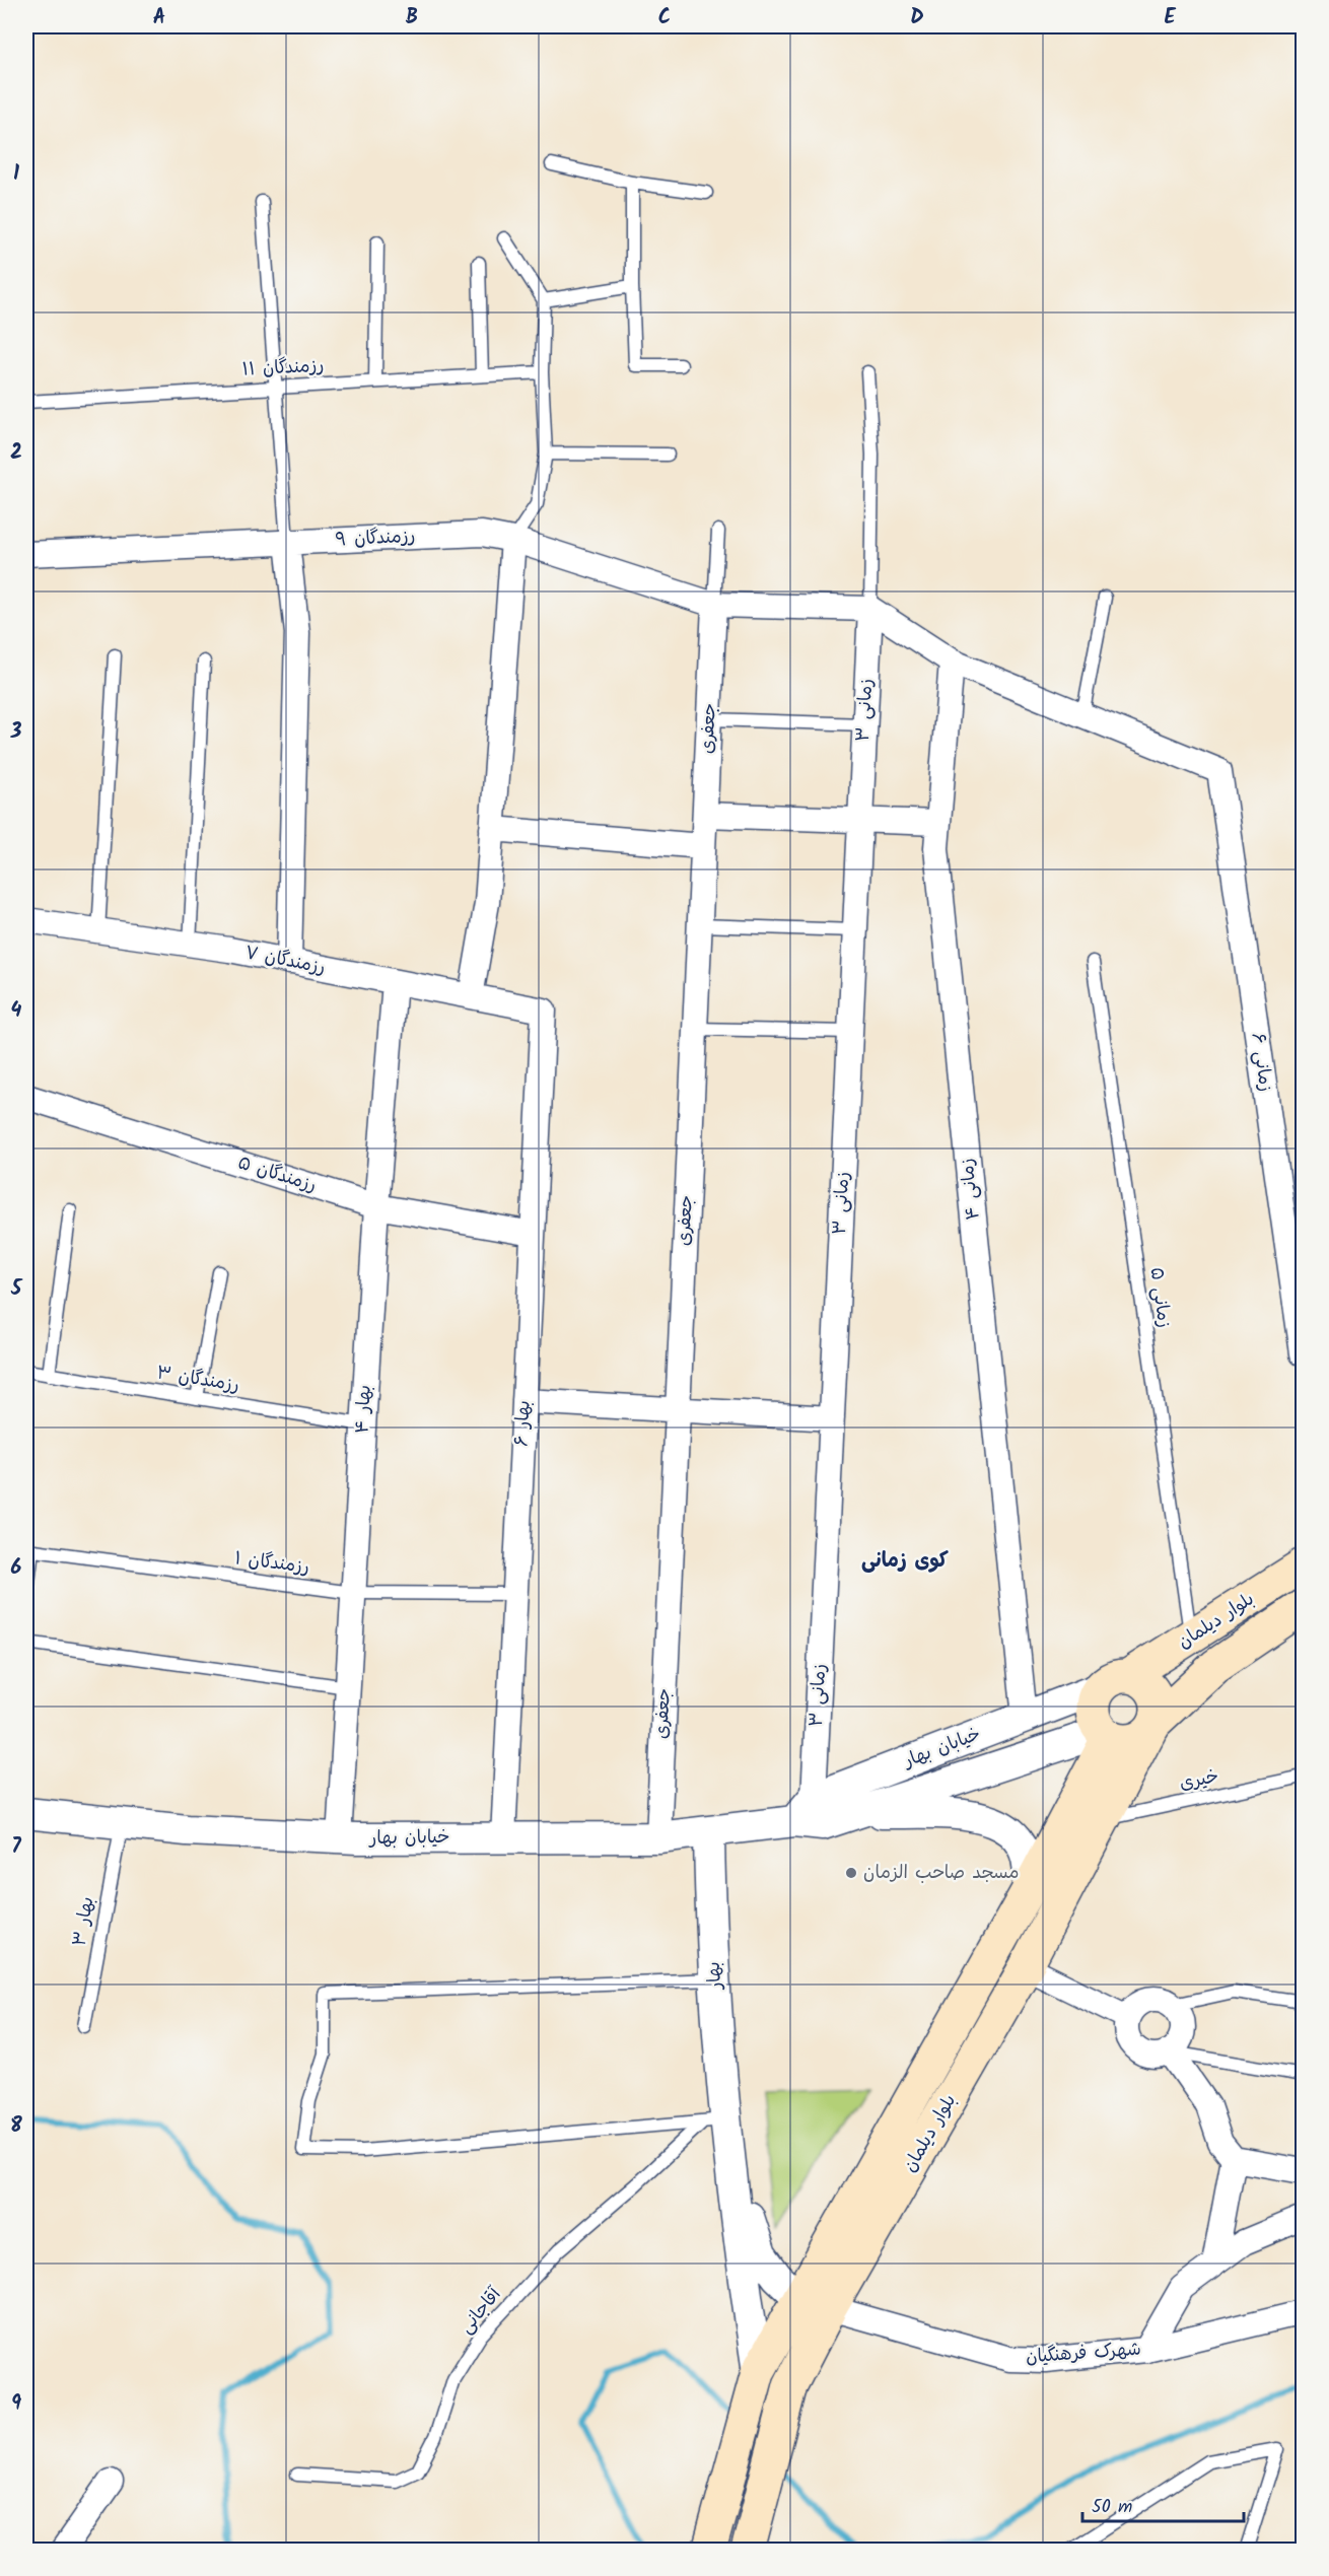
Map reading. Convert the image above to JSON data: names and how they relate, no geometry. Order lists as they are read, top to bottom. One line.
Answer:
{"streets":{"main road":["بلوار دیلمان"],"street":["رزمندگان ۹","زمانی ۳","جعفری","رزمندگان ۷","زمانی ۶","رزمندگان ۵","زمانی ۴","بهار ۴","بهار ۶","خیابان بهار","بهار","شهرک فرهنگیان"],"lane":["رزمندگان ۱۱","زمانی ۵","رزمندگان ۳","رزمندگان ۱","خیری","بهار ۳","آقاجانی"]},"crossings":[["رزمندگان ۹","زمانی ۳"],["رزمندگان ۹","جعفری"],["زمانی ۳","خیابان بهار"],["جعفری","خیابان بهار"],["رزمندگان ۷","بهار ۴"],["رزمندگان ۷","بهار ۶"],["رزمندگان ۵","بهار ۴"],["رزمندگان ۵","بهار ۶"],["زمانی ۴","خیابان بهار"],["زمانی ۵","بلوار دیلمان"],["رزمندگان ۳","بهار ۴"],["بهار ۴","رزمندگان ۱"],["بهار ۴","خیابان بهار"],["بهار ۶","رزمندگان ۱"],["بهار ۶","خیابان بهار"],["بلوار دیلمان","خیابان بهار"],["بلوار دیلمان","خیری"],["بلوار دیلمان","بهار"],["بلوار دیلمان","شهرک فرهنگیان"],["خیابان بهار","بهار ۳"],["خیابان بهار","بهار"],["بهار","آقاجانی"],["بهار","شهرک فرهنگیان"]],"districts":["کوی زمانی"],"places":["مسجد صاحب الزمان"],"scale_bar":"50 m","grid":{"columns":["A","B","C","D","E"],"rows":["1","2","3","4","5","6","7","8","9"]}}
